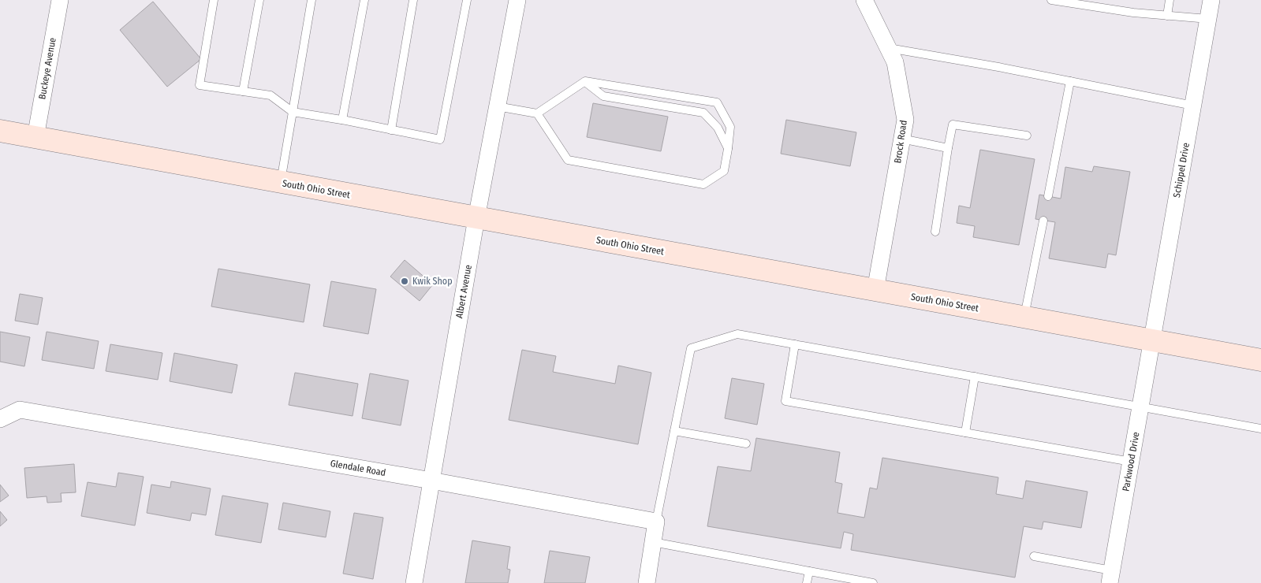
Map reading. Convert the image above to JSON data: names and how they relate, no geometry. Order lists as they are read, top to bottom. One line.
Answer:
{"streets":{"main road":["South Ohio Street"],"street":["Buckeye Avenue","Brock Road","Schippel Drive","Albert Avenue","Parkwood Drive","Glendale Road"]},"crossings":[["Buckeye Avenue","South Ohio Street"],["Brock Road","South Ohio Street"],["Schippel Drive","South Ohio Street"],["Schippel Drive","Parkwood Drive"],["South Ohio Street","Albert Avenue"],["South Ohio Street","Parkwood Drive"],["Albert Avenue","Glendale Road"]],"places":["Kwik Shop"]}
